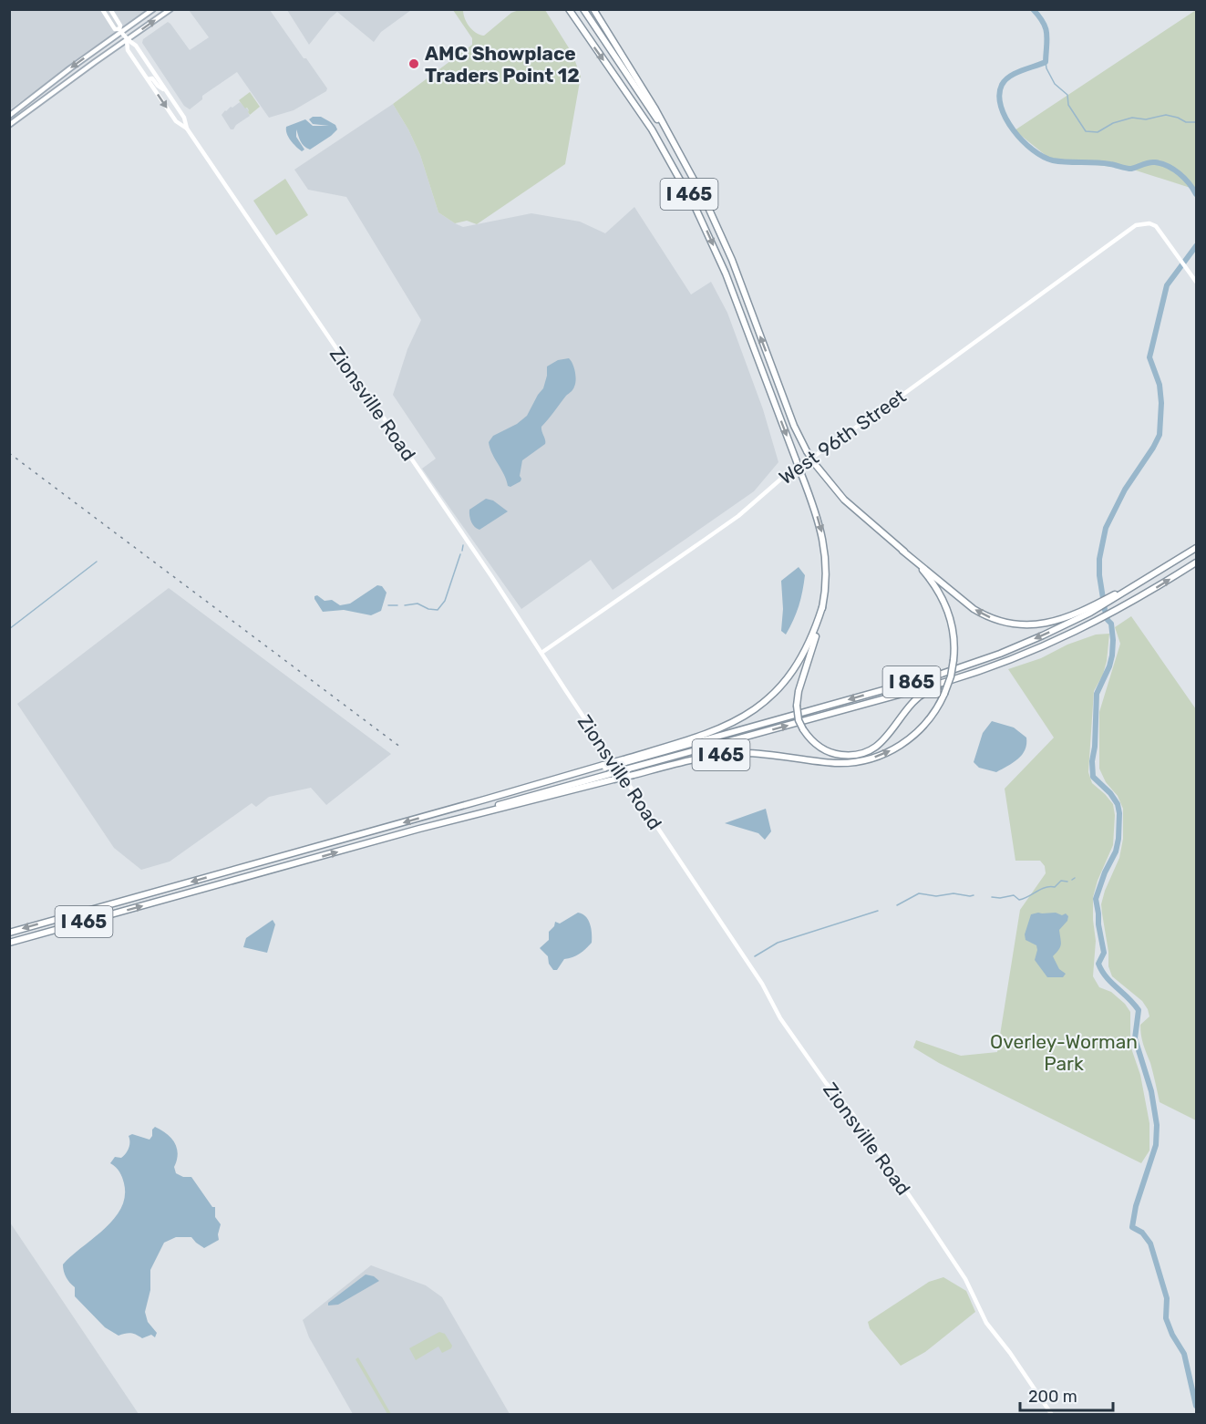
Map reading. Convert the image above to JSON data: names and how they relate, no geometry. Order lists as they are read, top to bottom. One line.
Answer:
{"streets":{"highway":["I 465","I 865"],"main road":["Zionsville Road","West 96th Street"]},"crossings":[["I 465","I 865"],["Zionsville Road","West 96th Street"]],"parks":["Overley-Worman Park"],"places":["AMC Showplace Traders Point 12"],"scale_bar":"200 m"}
